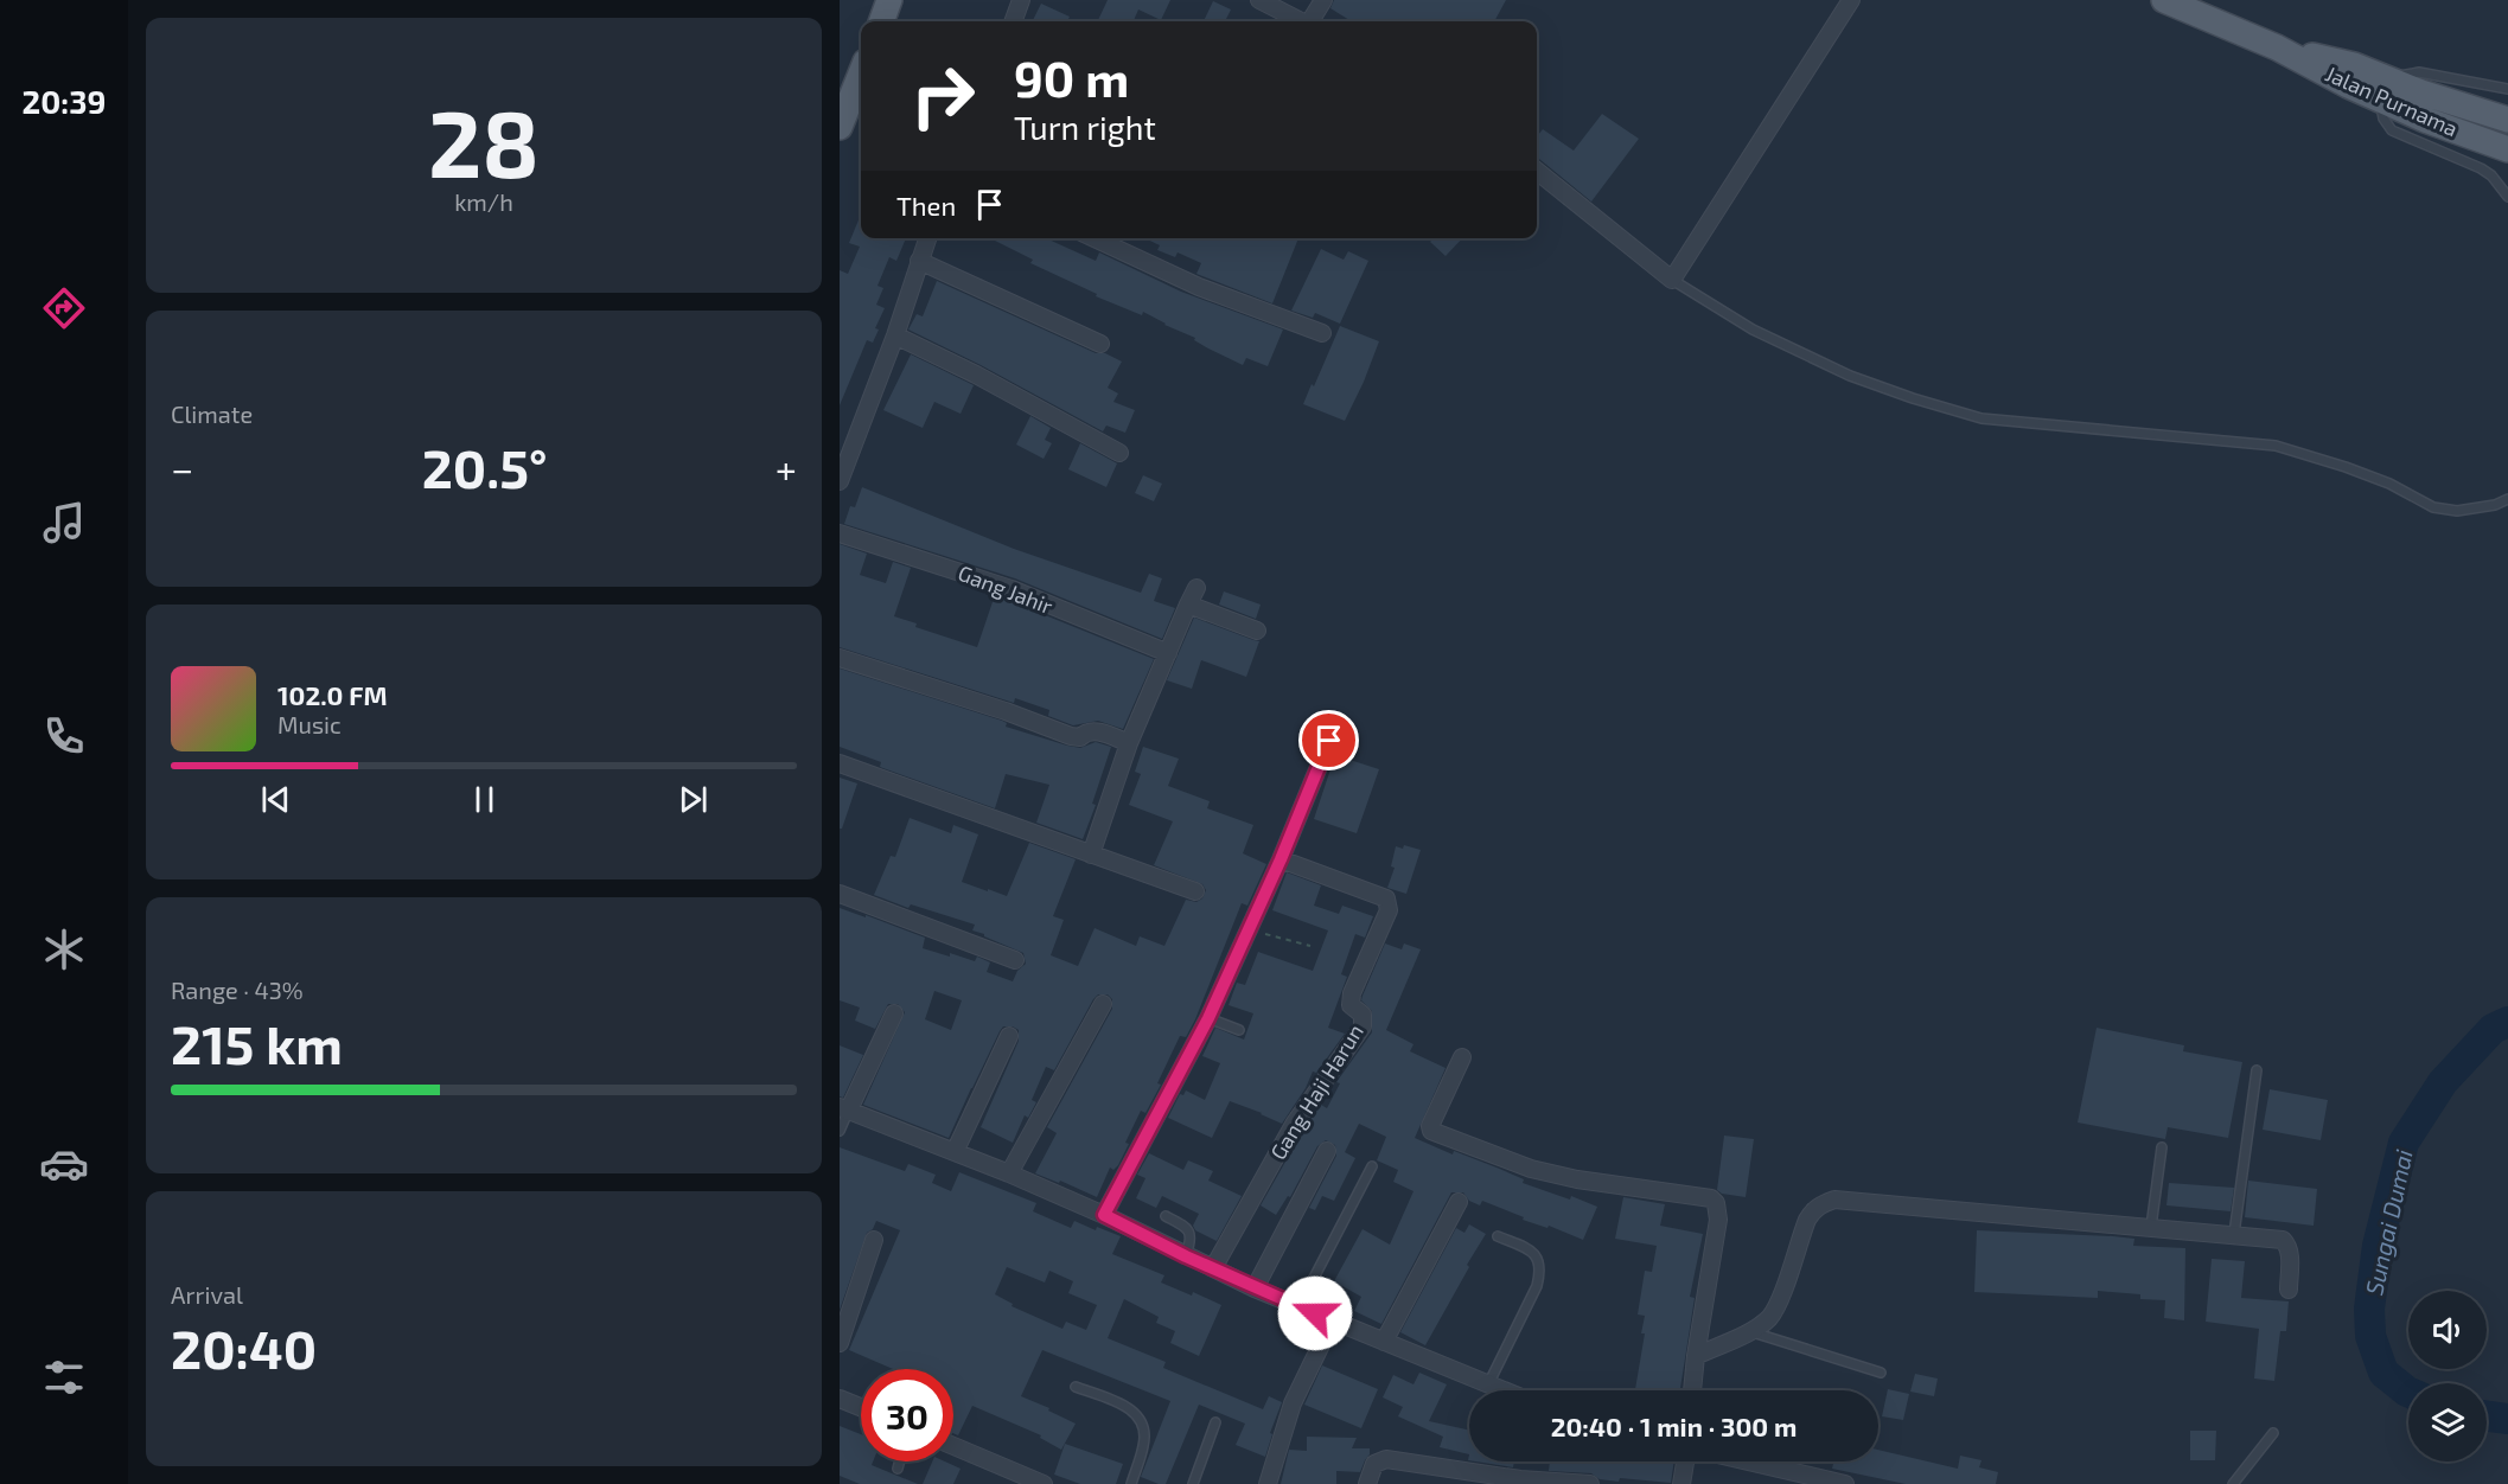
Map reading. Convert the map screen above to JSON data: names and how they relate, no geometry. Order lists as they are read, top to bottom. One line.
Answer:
{"streets":{"main road":["Jalan Purnama"],"street":["Gang Jahir","Gang Haji Harun"]},"water":["Sungai Dumai"],"page":{"tabs":"20:39","tile":[["28","km/h"],"Climate",["Range · 43%","215 km"],["Arrival","20:40"]],"turn":["90 m","Turn right"],"then":"Then","heat":["−","20.5°","+"],"song":["102.0 FM","Music"],"limit":"30","trip":"20:40 · 1 min · 300 m"}}
